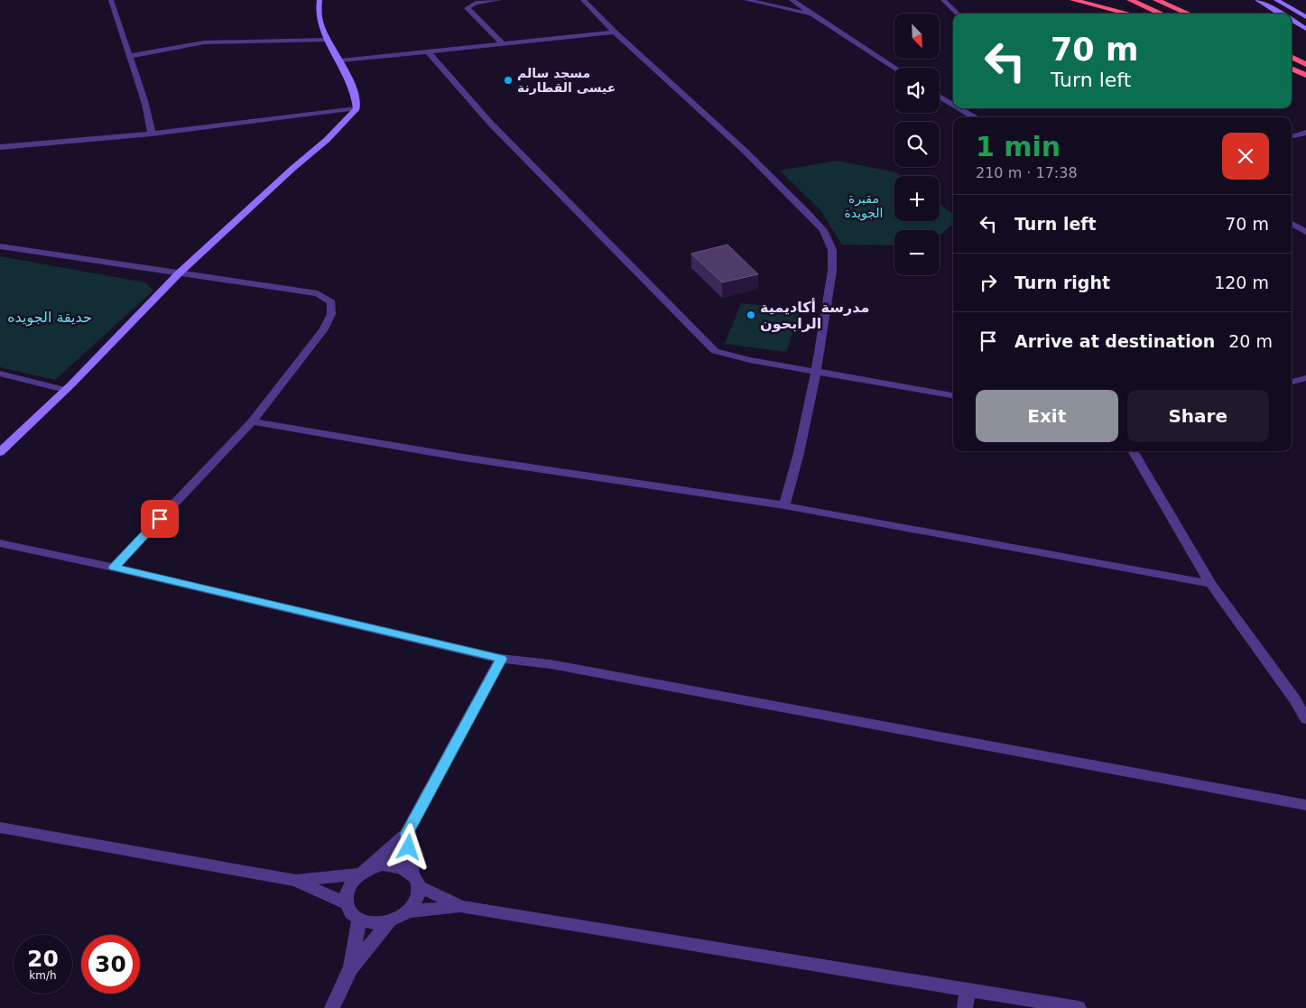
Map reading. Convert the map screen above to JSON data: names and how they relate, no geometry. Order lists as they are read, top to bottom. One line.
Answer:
{"parks":["مقبرة الجويدة","حديقة الجويده"],"places":["مسجد سالم عيسى القطارنة","مدرسة أكاديمية الرابحون"],"north":"bottom right","page":{"map_buttons":["+","−"],"turn":["70 m","Turn left"],"heading":["1 min","210 m · 17:38"],"list":[{"name":"Turn left","value":"70 m"},{"name":"Turn right","value":"120 m"},{"name":"Arrive at destination","value":"20 m"}],"buttons":["Exit","Share"],"speed":"20 km/h","limit":"30"}}
